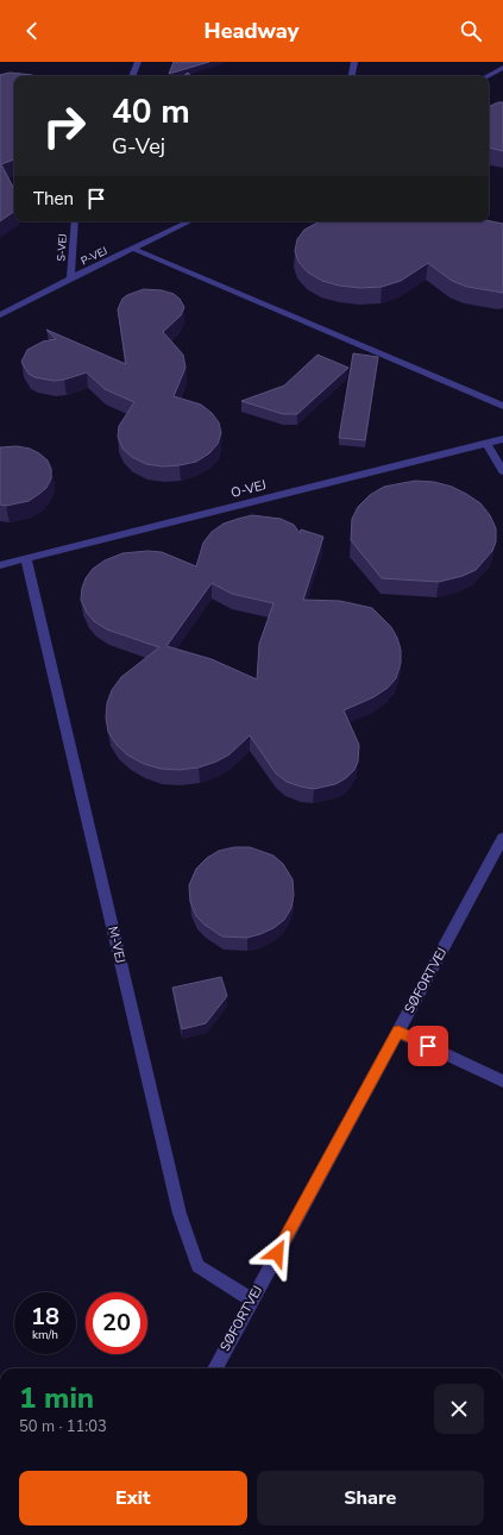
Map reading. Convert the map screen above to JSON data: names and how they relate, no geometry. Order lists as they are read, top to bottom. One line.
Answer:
{"streets":{"lane":["S-VEJ","P-VEJ","O-VEJ","M-VEJ","SØFORTVEJ"]},"crossings":[["S-VEJ","P-VEJ"],["O-VEJ","M-VEJ"],["M-VEJ","SØFORTVEJ"]],"page":{"header":"Headway","turn":["40 m","G-Vej"],"then":"Then","speed":"18 km/h","limit":"20","heading":["1 min","50 m · 11:03"],"buttons":["Exit","Share"]}}
